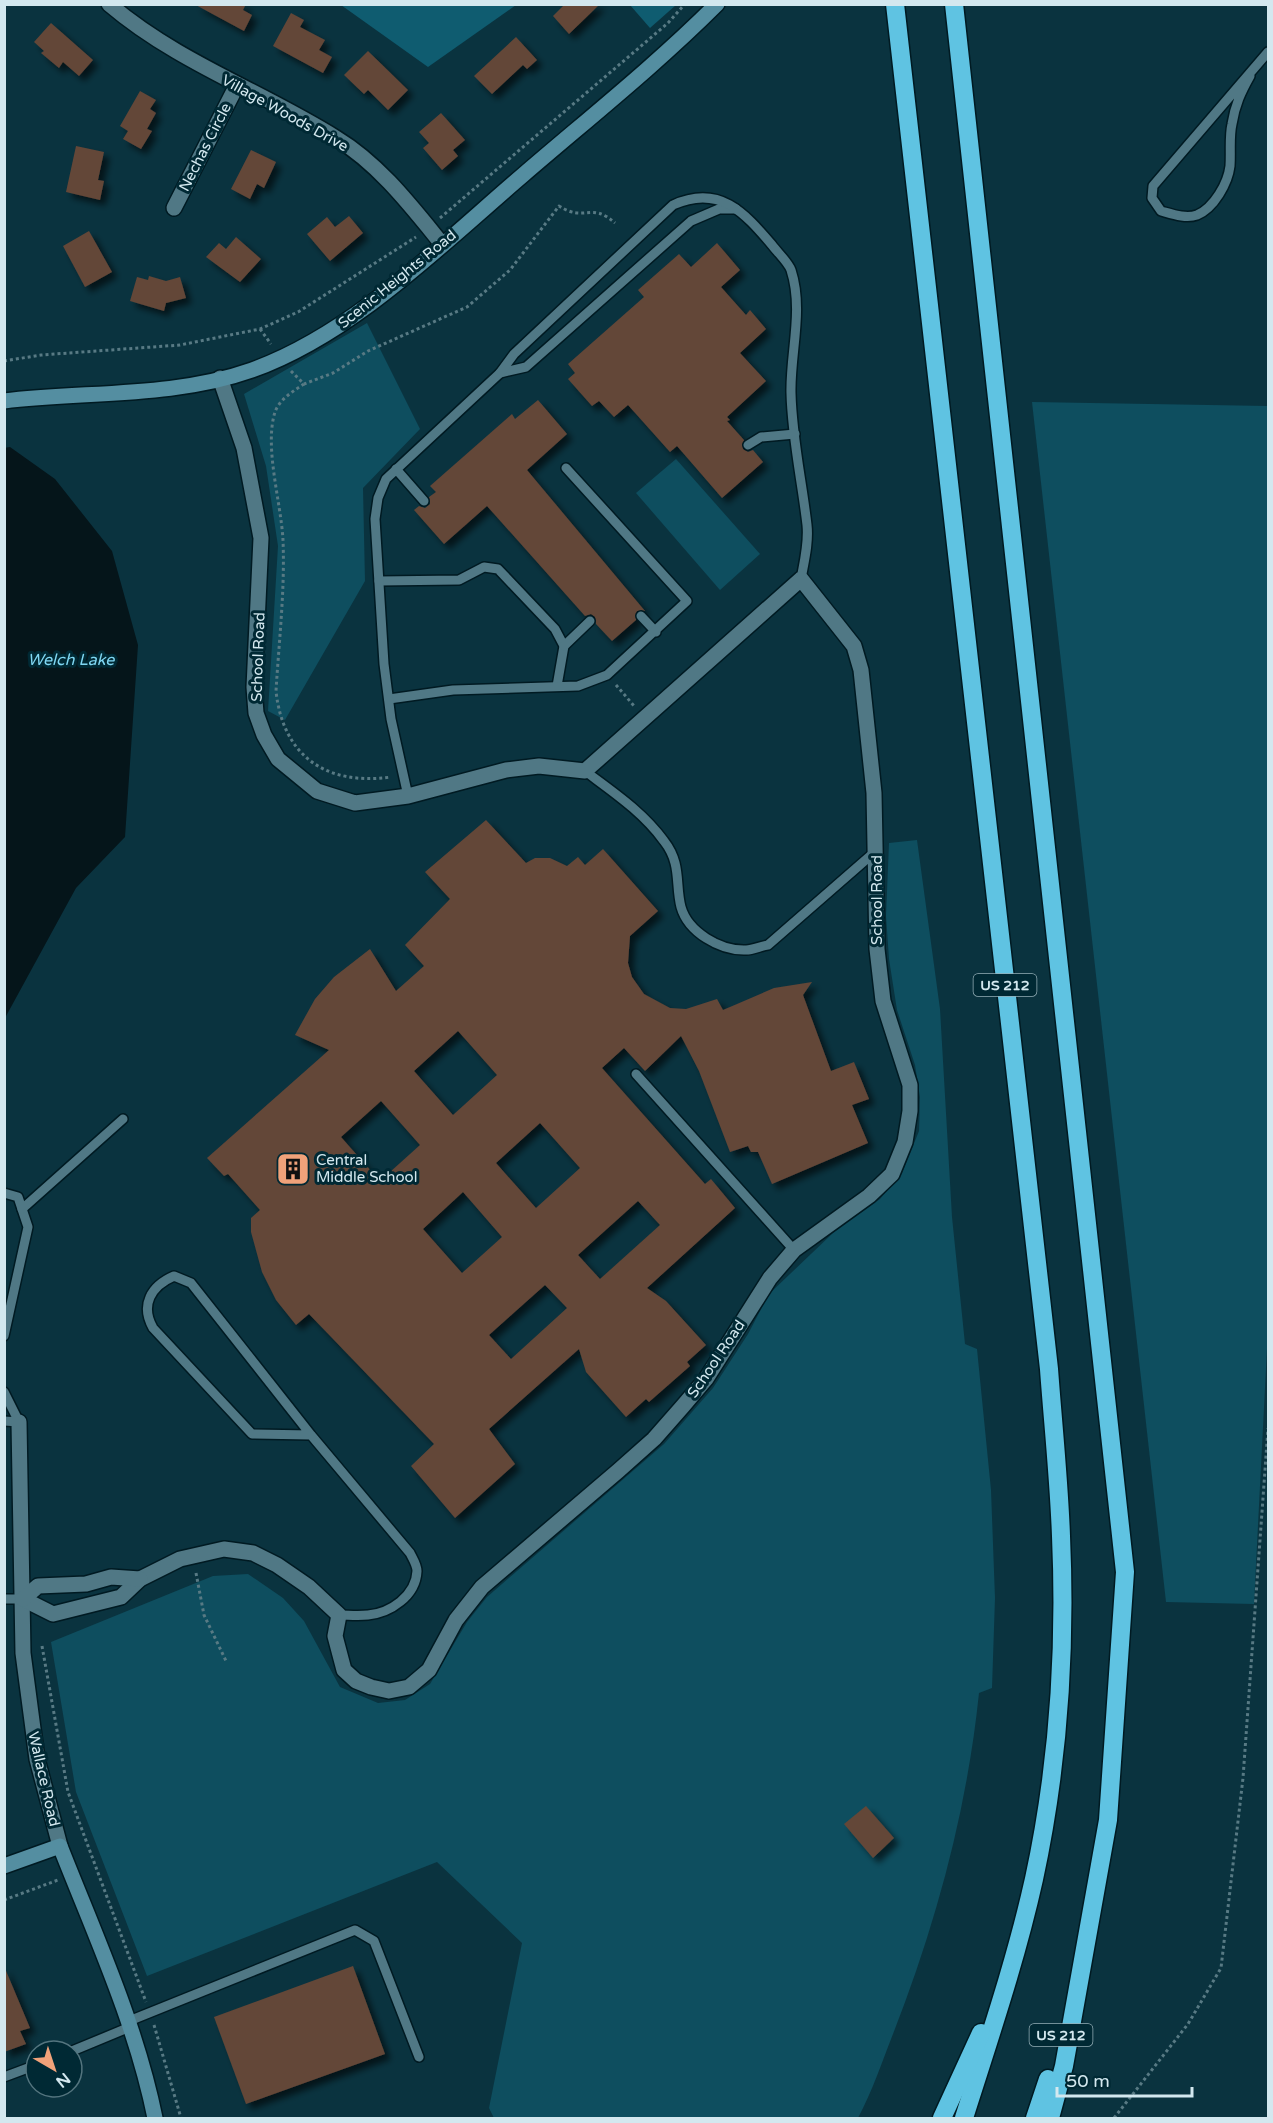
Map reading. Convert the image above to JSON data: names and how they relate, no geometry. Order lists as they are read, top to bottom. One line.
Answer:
{"streets":{"highway":["US 212"],"street":["Village Woods Drive","Nechas Circle","Scenic Heights Road","School Road","Wallace Road"]},"crossings":[["Village Woods Drive","Nechas Circle"],["Village Woods Drive","Scenic Heights Road"],["Scenic Heights Road","School Road"]],"water":["Welch Lake"],"places":{"building":["Central Middle School"]},"scale_bar":"50 m","north":"bottom right"}
